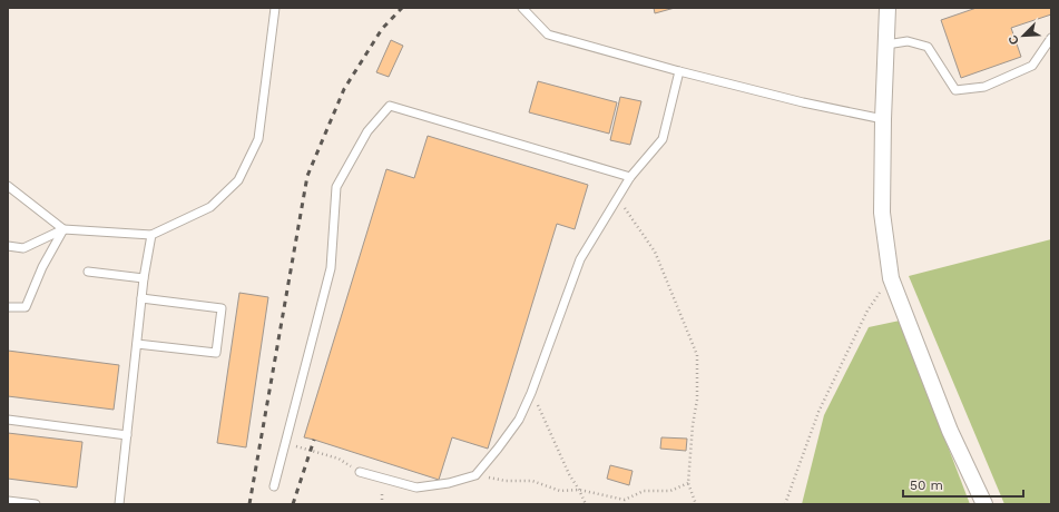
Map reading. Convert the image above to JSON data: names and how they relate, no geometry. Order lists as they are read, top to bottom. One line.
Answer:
{"scale_bar":"50 m","north":"bottom left"}
